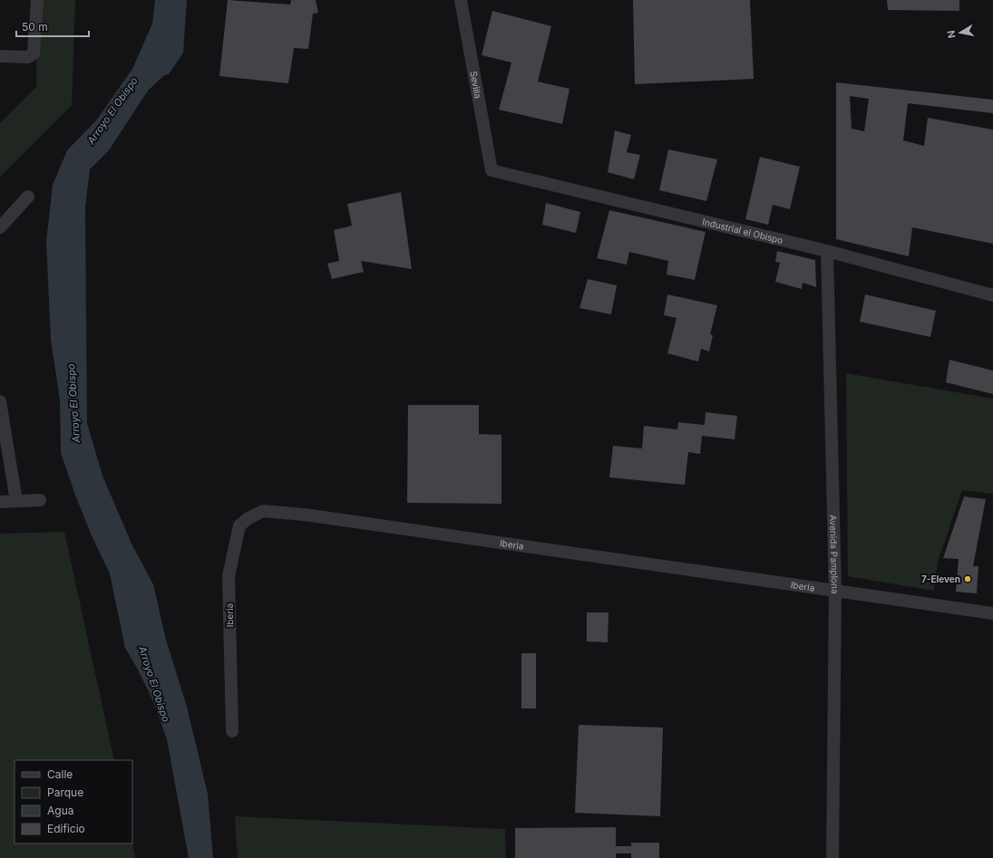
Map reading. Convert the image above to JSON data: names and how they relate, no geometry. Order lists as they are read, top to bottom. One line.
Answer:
{"streets":{"street":["Sevilla","Industrial el Obispo","Iberia","Avenida Pamplona"]},"crossings":[["Sevilla","Industrial el Obispo"],["Industrial el Obispo","Avenida Pamplona"],["Iberia","Avenida Pamplona"]],"water":["Arroyo El Obispo"],"places":["7-Eleven"],"legend":["Calle","Parque","Agua","Edificio"],"scale_bar":"50 m","north":"left"}
